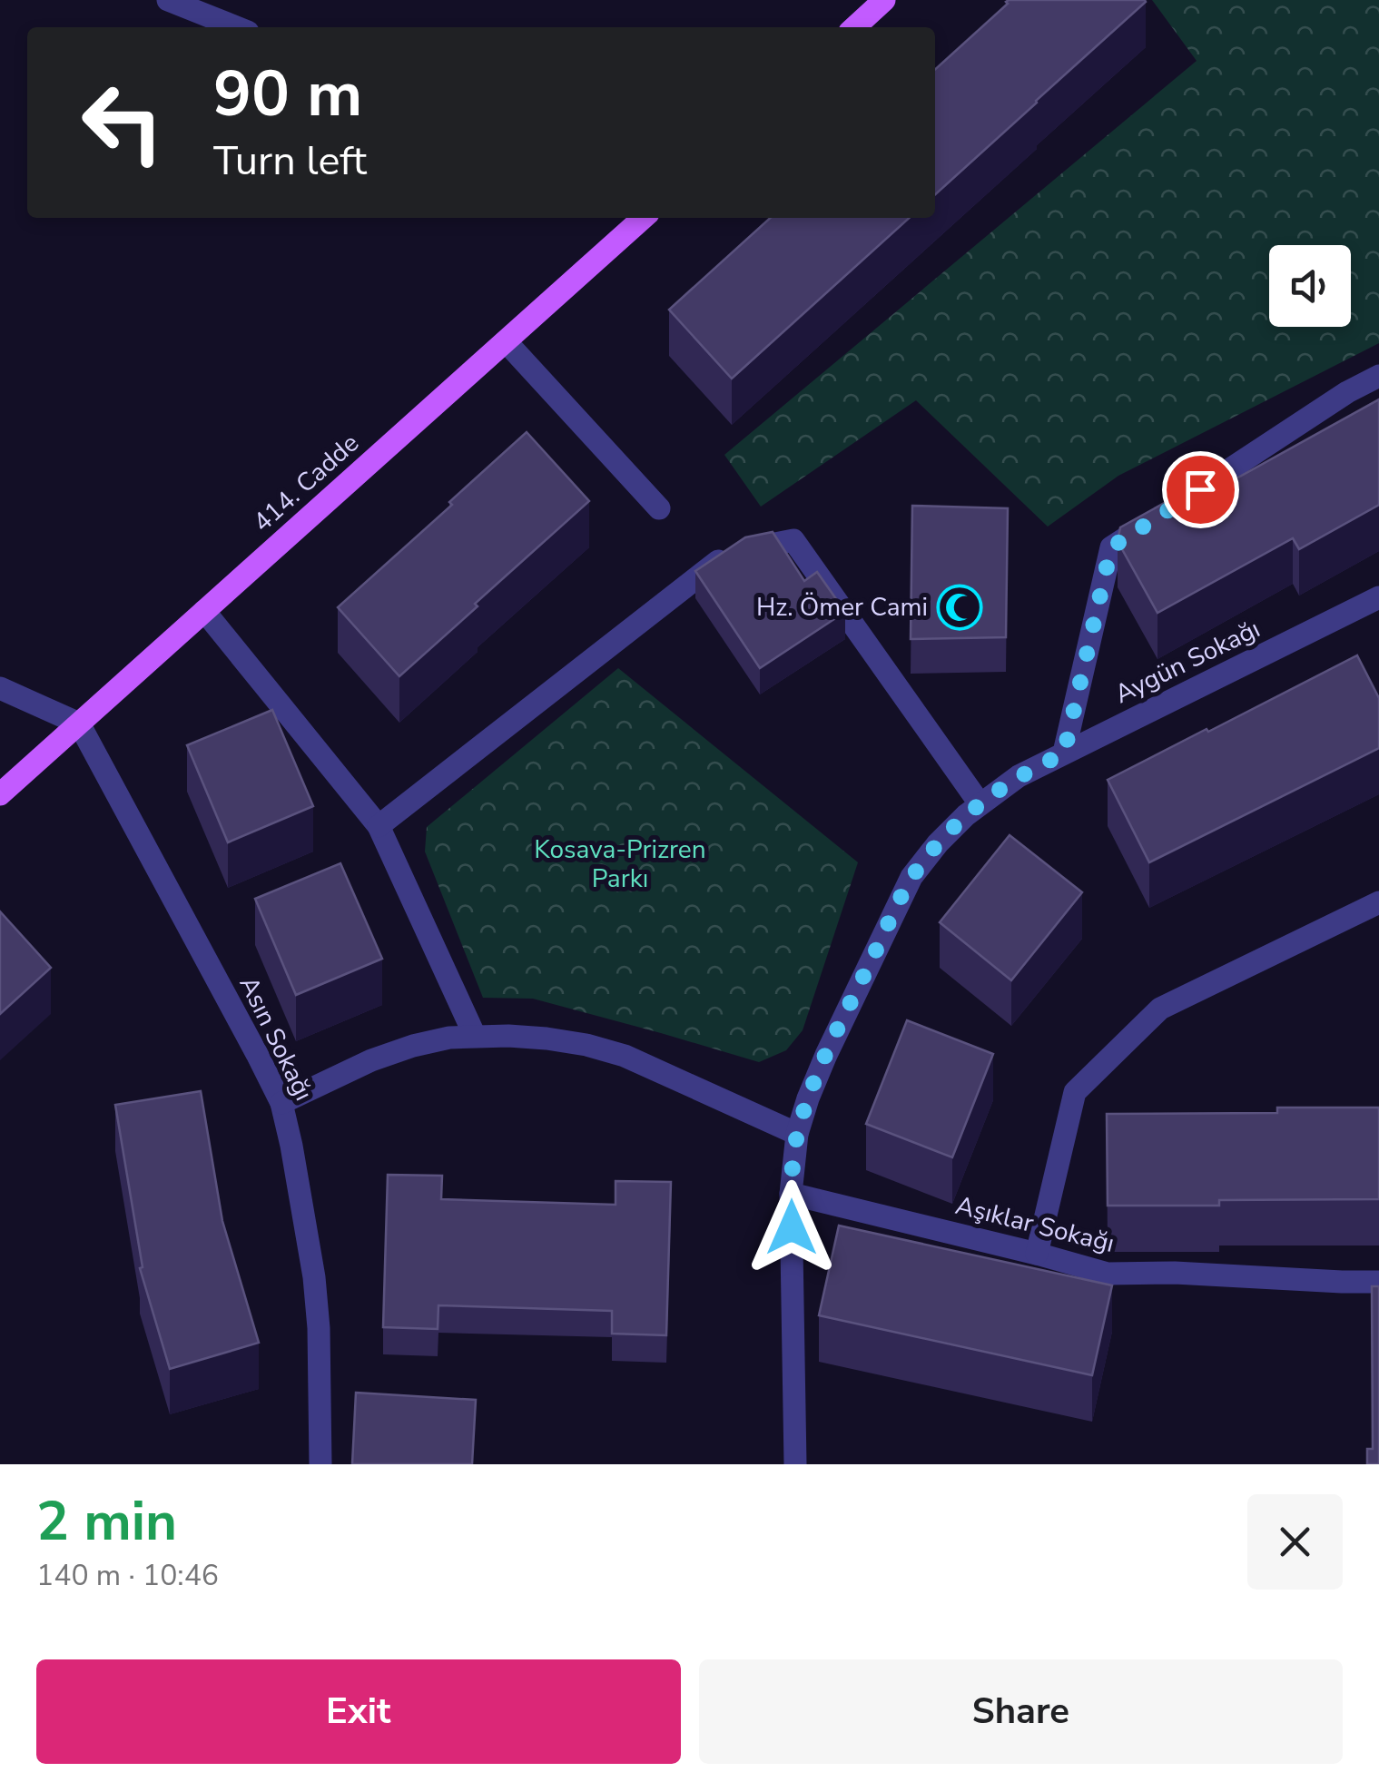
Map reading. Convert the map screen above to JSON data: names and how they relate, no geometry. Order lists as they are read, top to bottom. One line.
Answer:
{"streets":{"main road":["414. Cadde"],"street":["Aygün Sokağı","Asın Sokağı","Aşıklar Sokağı"]},"crossings":[["414. Cadde","Asın Sokağı"],["Aygün Sokağı","Aşıklar Sokağı"]],"parks":["Kosava-Prizren Parkı"],"places":{"mosque":["Hz. Ömer Cami"]},"page":{"turn":["90 m","Turn left"],"heading":["2 min","140 m · 10:46"],"buttons":["Exit","Share"]}}
